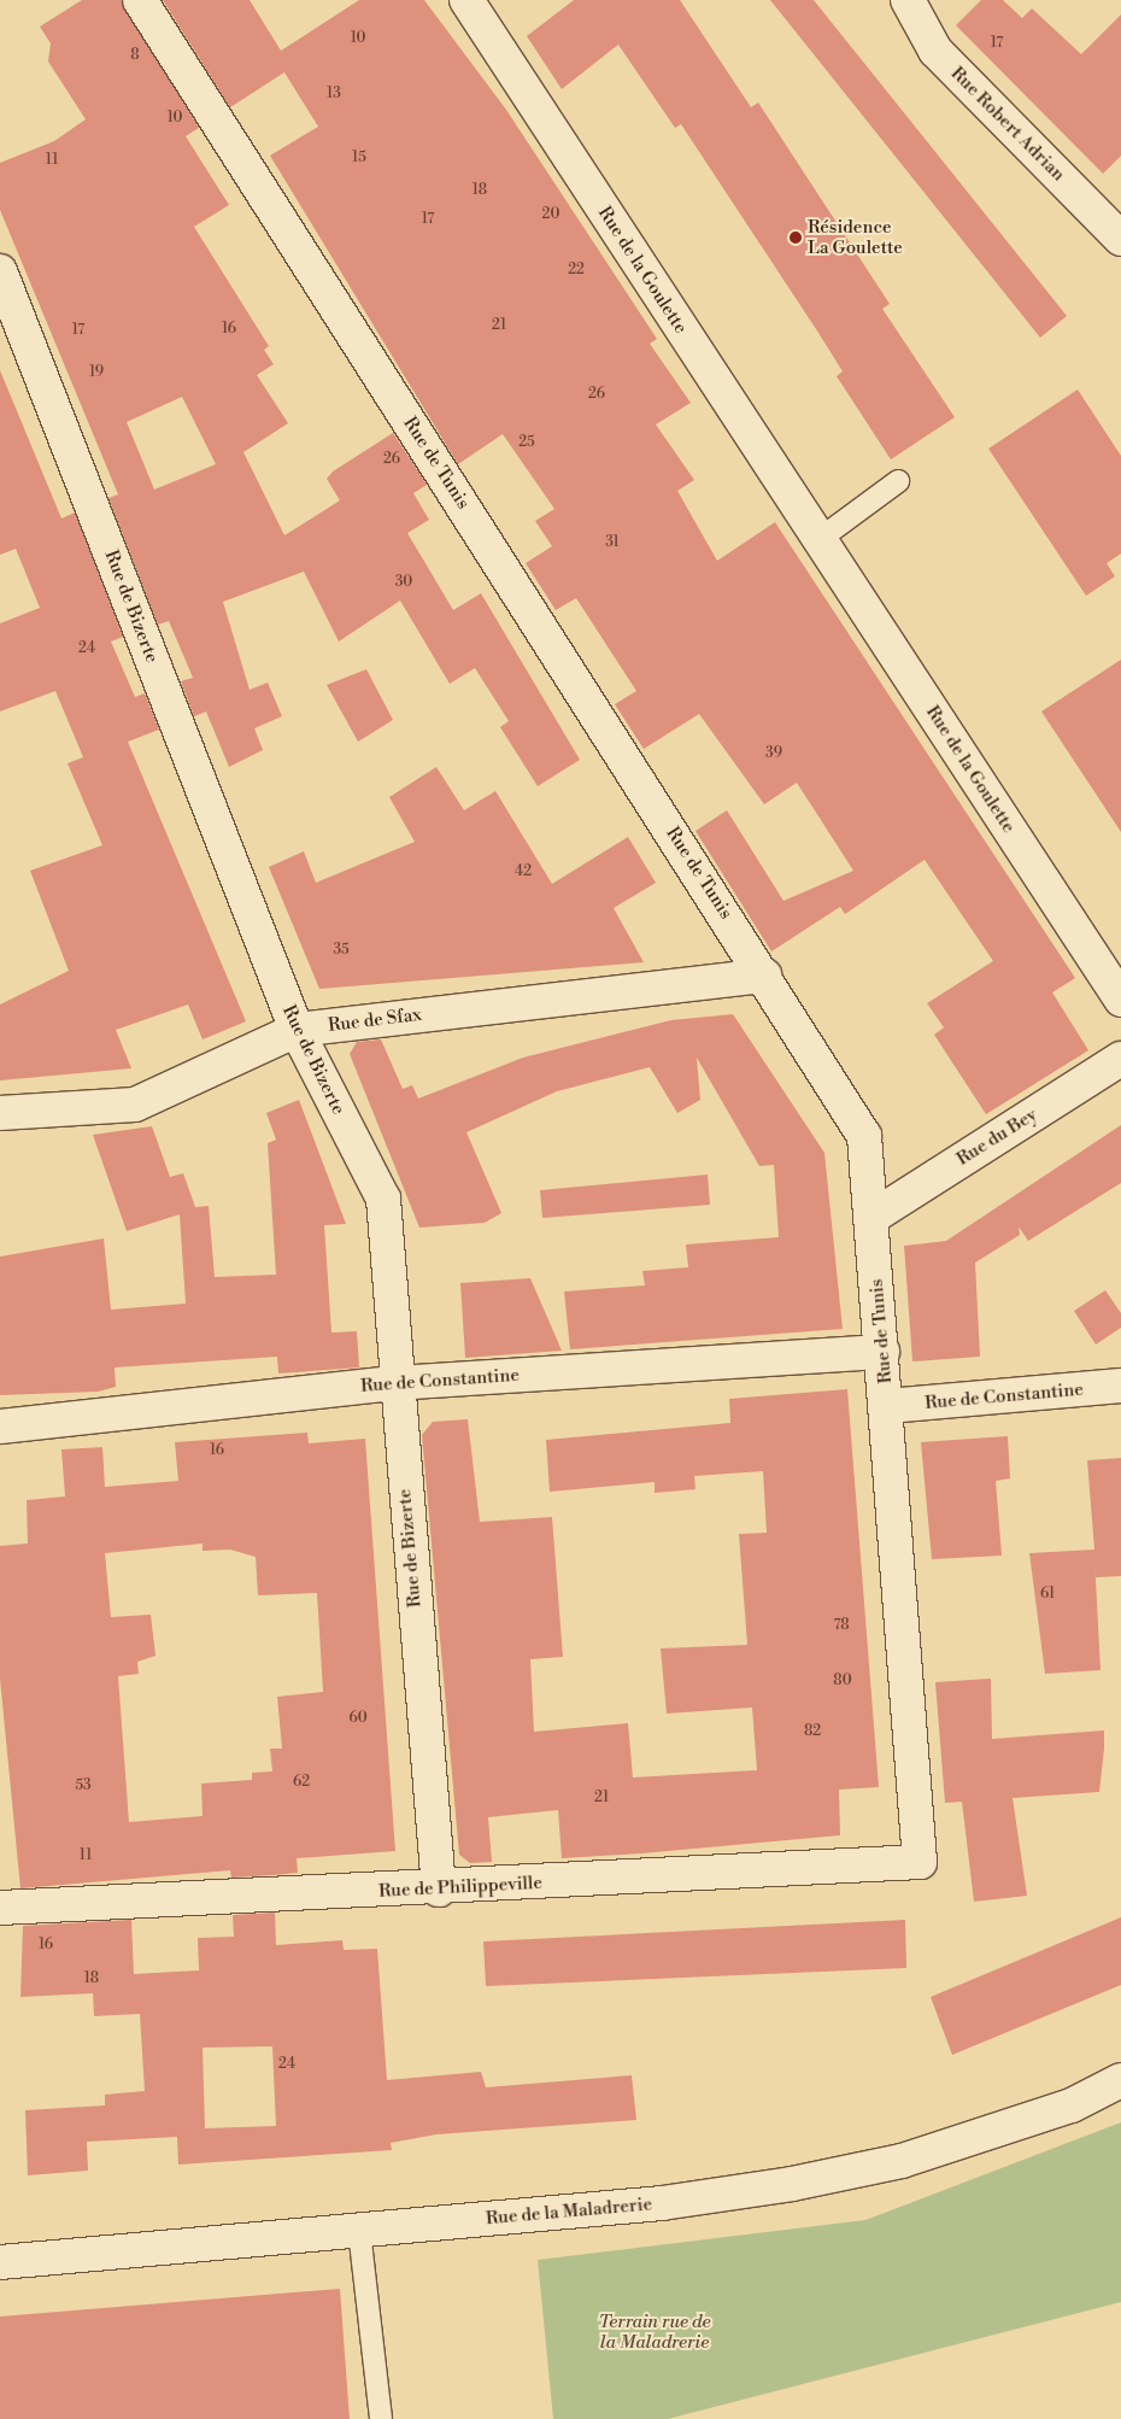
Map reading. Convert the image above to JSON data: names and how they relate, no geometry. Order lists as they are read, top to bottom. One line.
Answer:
{"streets":{"street":["Rue Robert Adrian","Rue de la Goulette","Rue de Tunis","Rue de Bizerte","Rue de Sfax","Rue du Bey","Rue de Constantine","Rue de Philippeville","Rue de la Maladrerie"]},"crossings":[["Rue de Tunis","Rue de Sfax"],["Rue de Tunis","Rue du Bey"],["Rue de Tunis","Rue de Constantine"],["Rue de Tunis","Rue de Philippeville"],["Rue de Bizerte","Rue de Sfax"],["Rue de Bizerte","Rue de Constantine"],["Rue de Bizerte","Rue de Philippeville"]],"parks":["Terrain rue de la Maladrerie"],"places":["Résidence La Goulette"],"house_numbers":["10","17","8","13","10","15","11","18","20","17","22","21","16","17","19","26","25","26","31","30","24","39","42","35","16","61","78","80","60","82","62","53","21","11","16","18","24"]}
